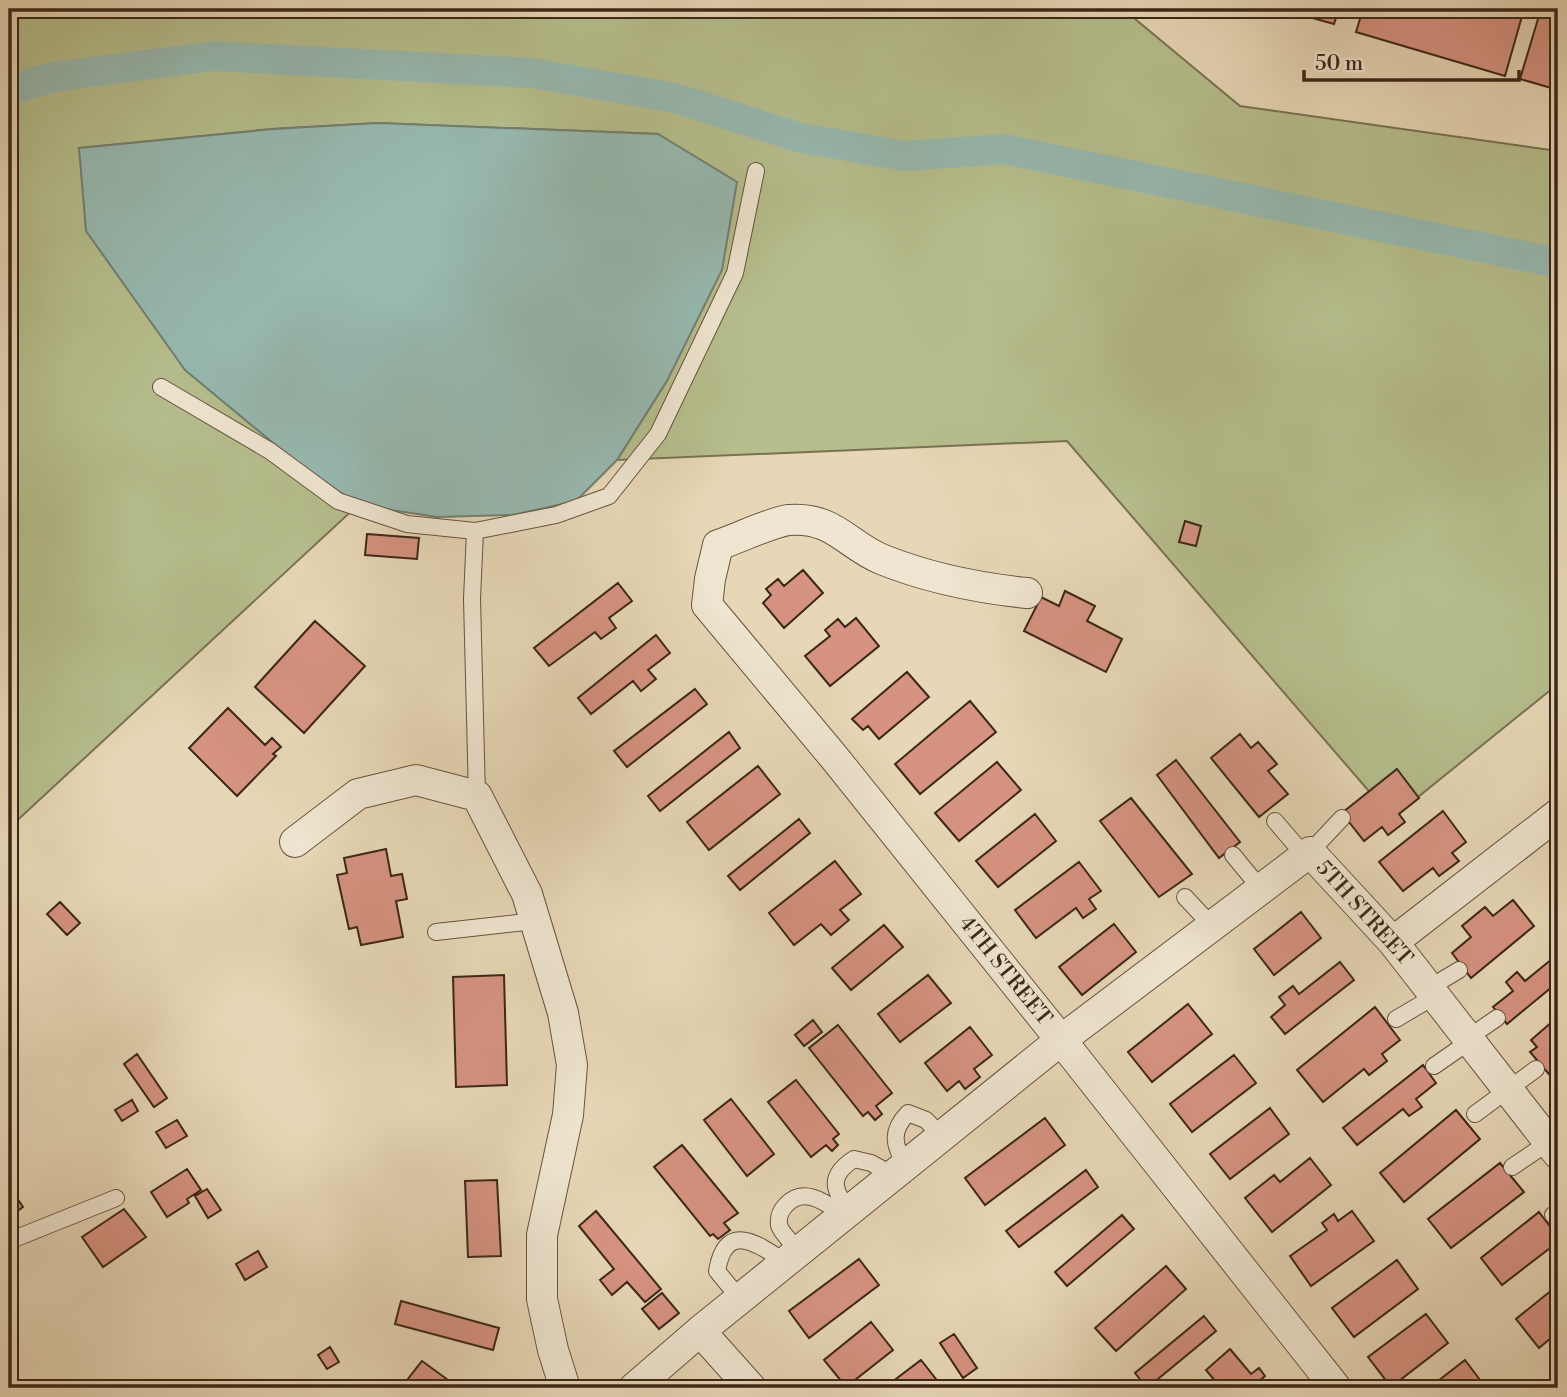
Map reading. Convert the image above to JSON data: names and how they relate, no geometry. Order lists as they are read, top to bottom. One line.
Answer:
{"streets":{"street":["5TH STREET","4TH STREET"]},"crossings":[["5TH STREET","4TH STREET"]],"scale_bar":"50 m"}
